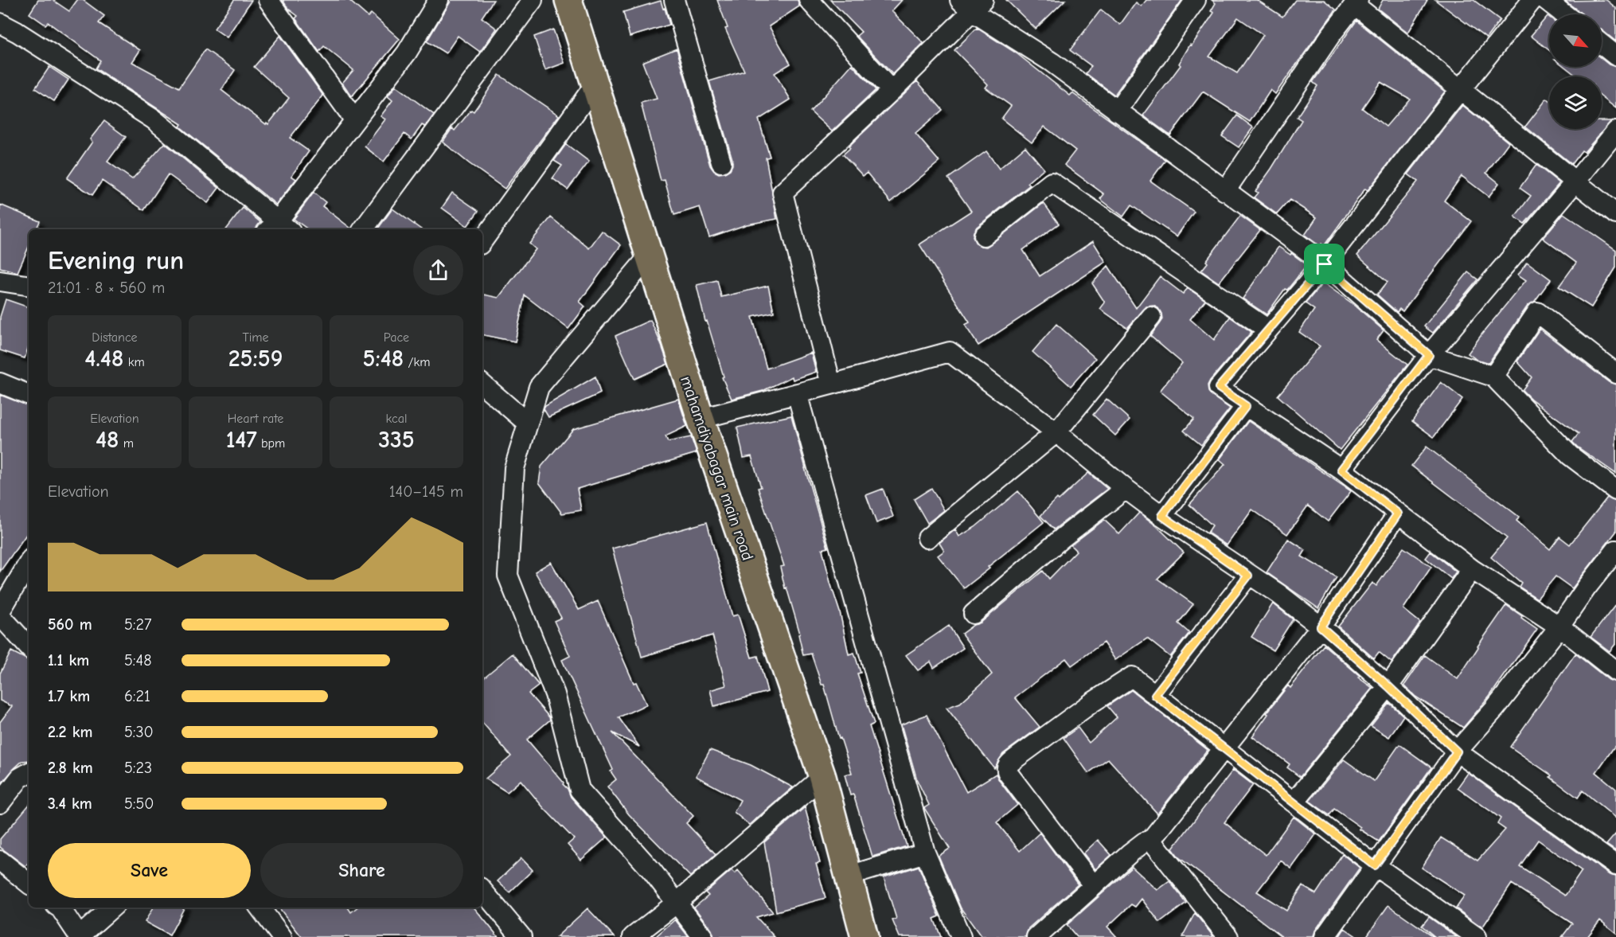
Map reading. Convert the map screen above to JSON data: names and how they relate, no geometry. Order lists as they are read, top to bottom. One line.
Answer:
{"streets":{"main road":["mahamdiyabagar main road"]},"north":"bottom right","page":{"heading":["Evening run","21:01 · 8 × 560 m"],"stats":[["Distance","4.48 km"],["Time","25:59"],["Pace","5:48 /km"],["Elevation","48 m"],["Heart rate","147 bpm"],["kcal","335"]],"chart":["Elevation","140–145 m"],"list":[{"name":"560 m","note":"5:27"},{"name":"1.1 km","note":"5:48"},{"name":"1.7 km","note":"6:21"},{"name":"2.2 km","note":"5:30"},{"name":"2.8 km","note":"5:23"},{"name":"3.4 km","note":"5:50"}],"buttons":["Save","Share"]}}
